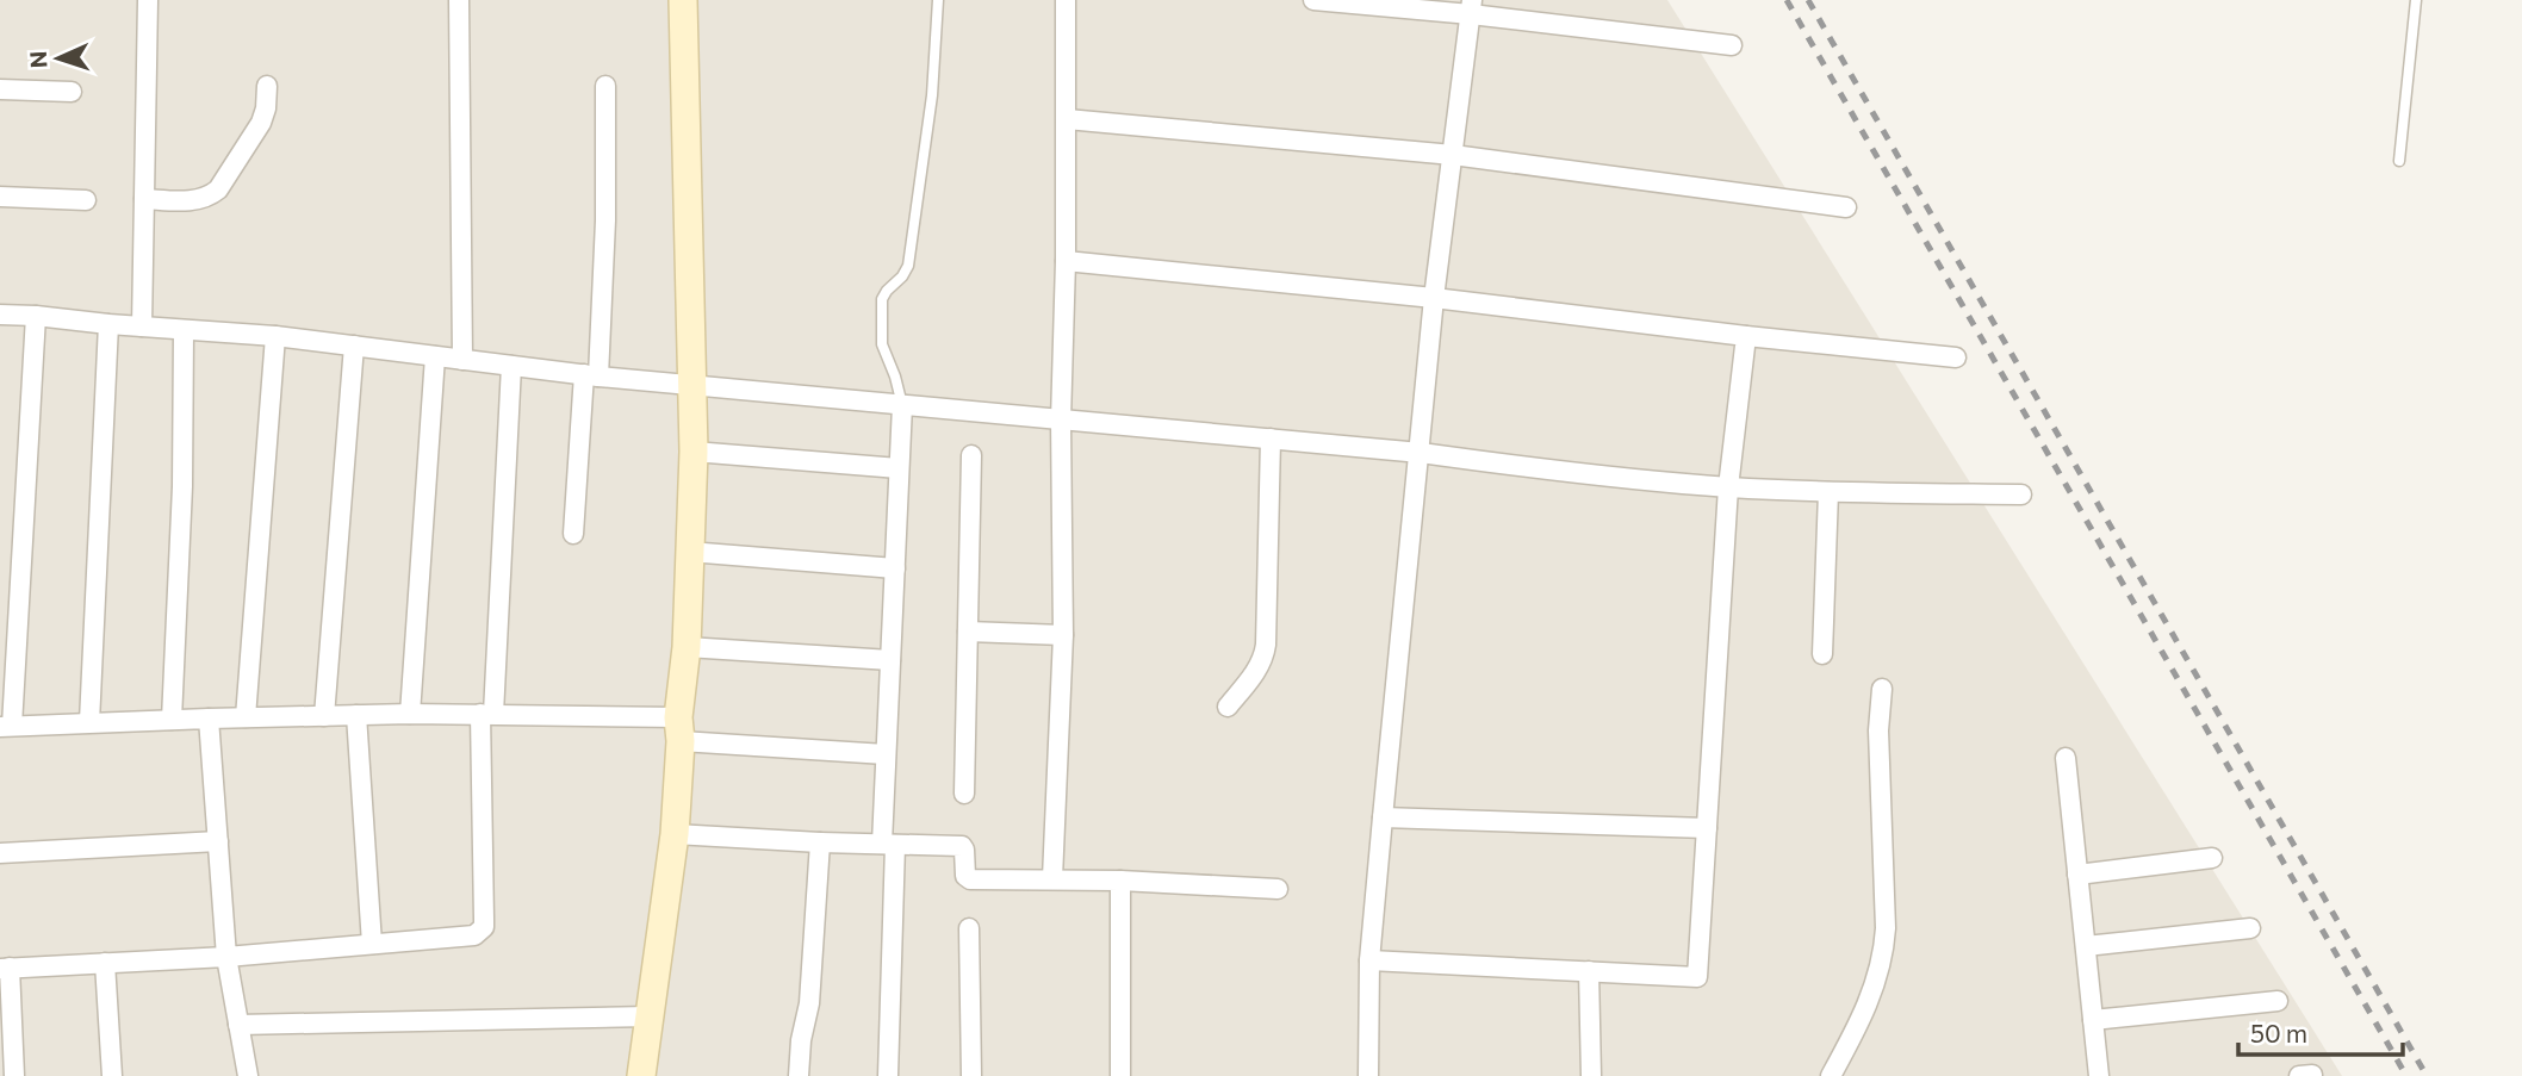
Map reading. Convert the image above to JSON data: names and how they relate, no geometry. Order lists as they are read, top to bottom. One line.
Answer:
{"scale_bar":"50 m","north":"left"}
